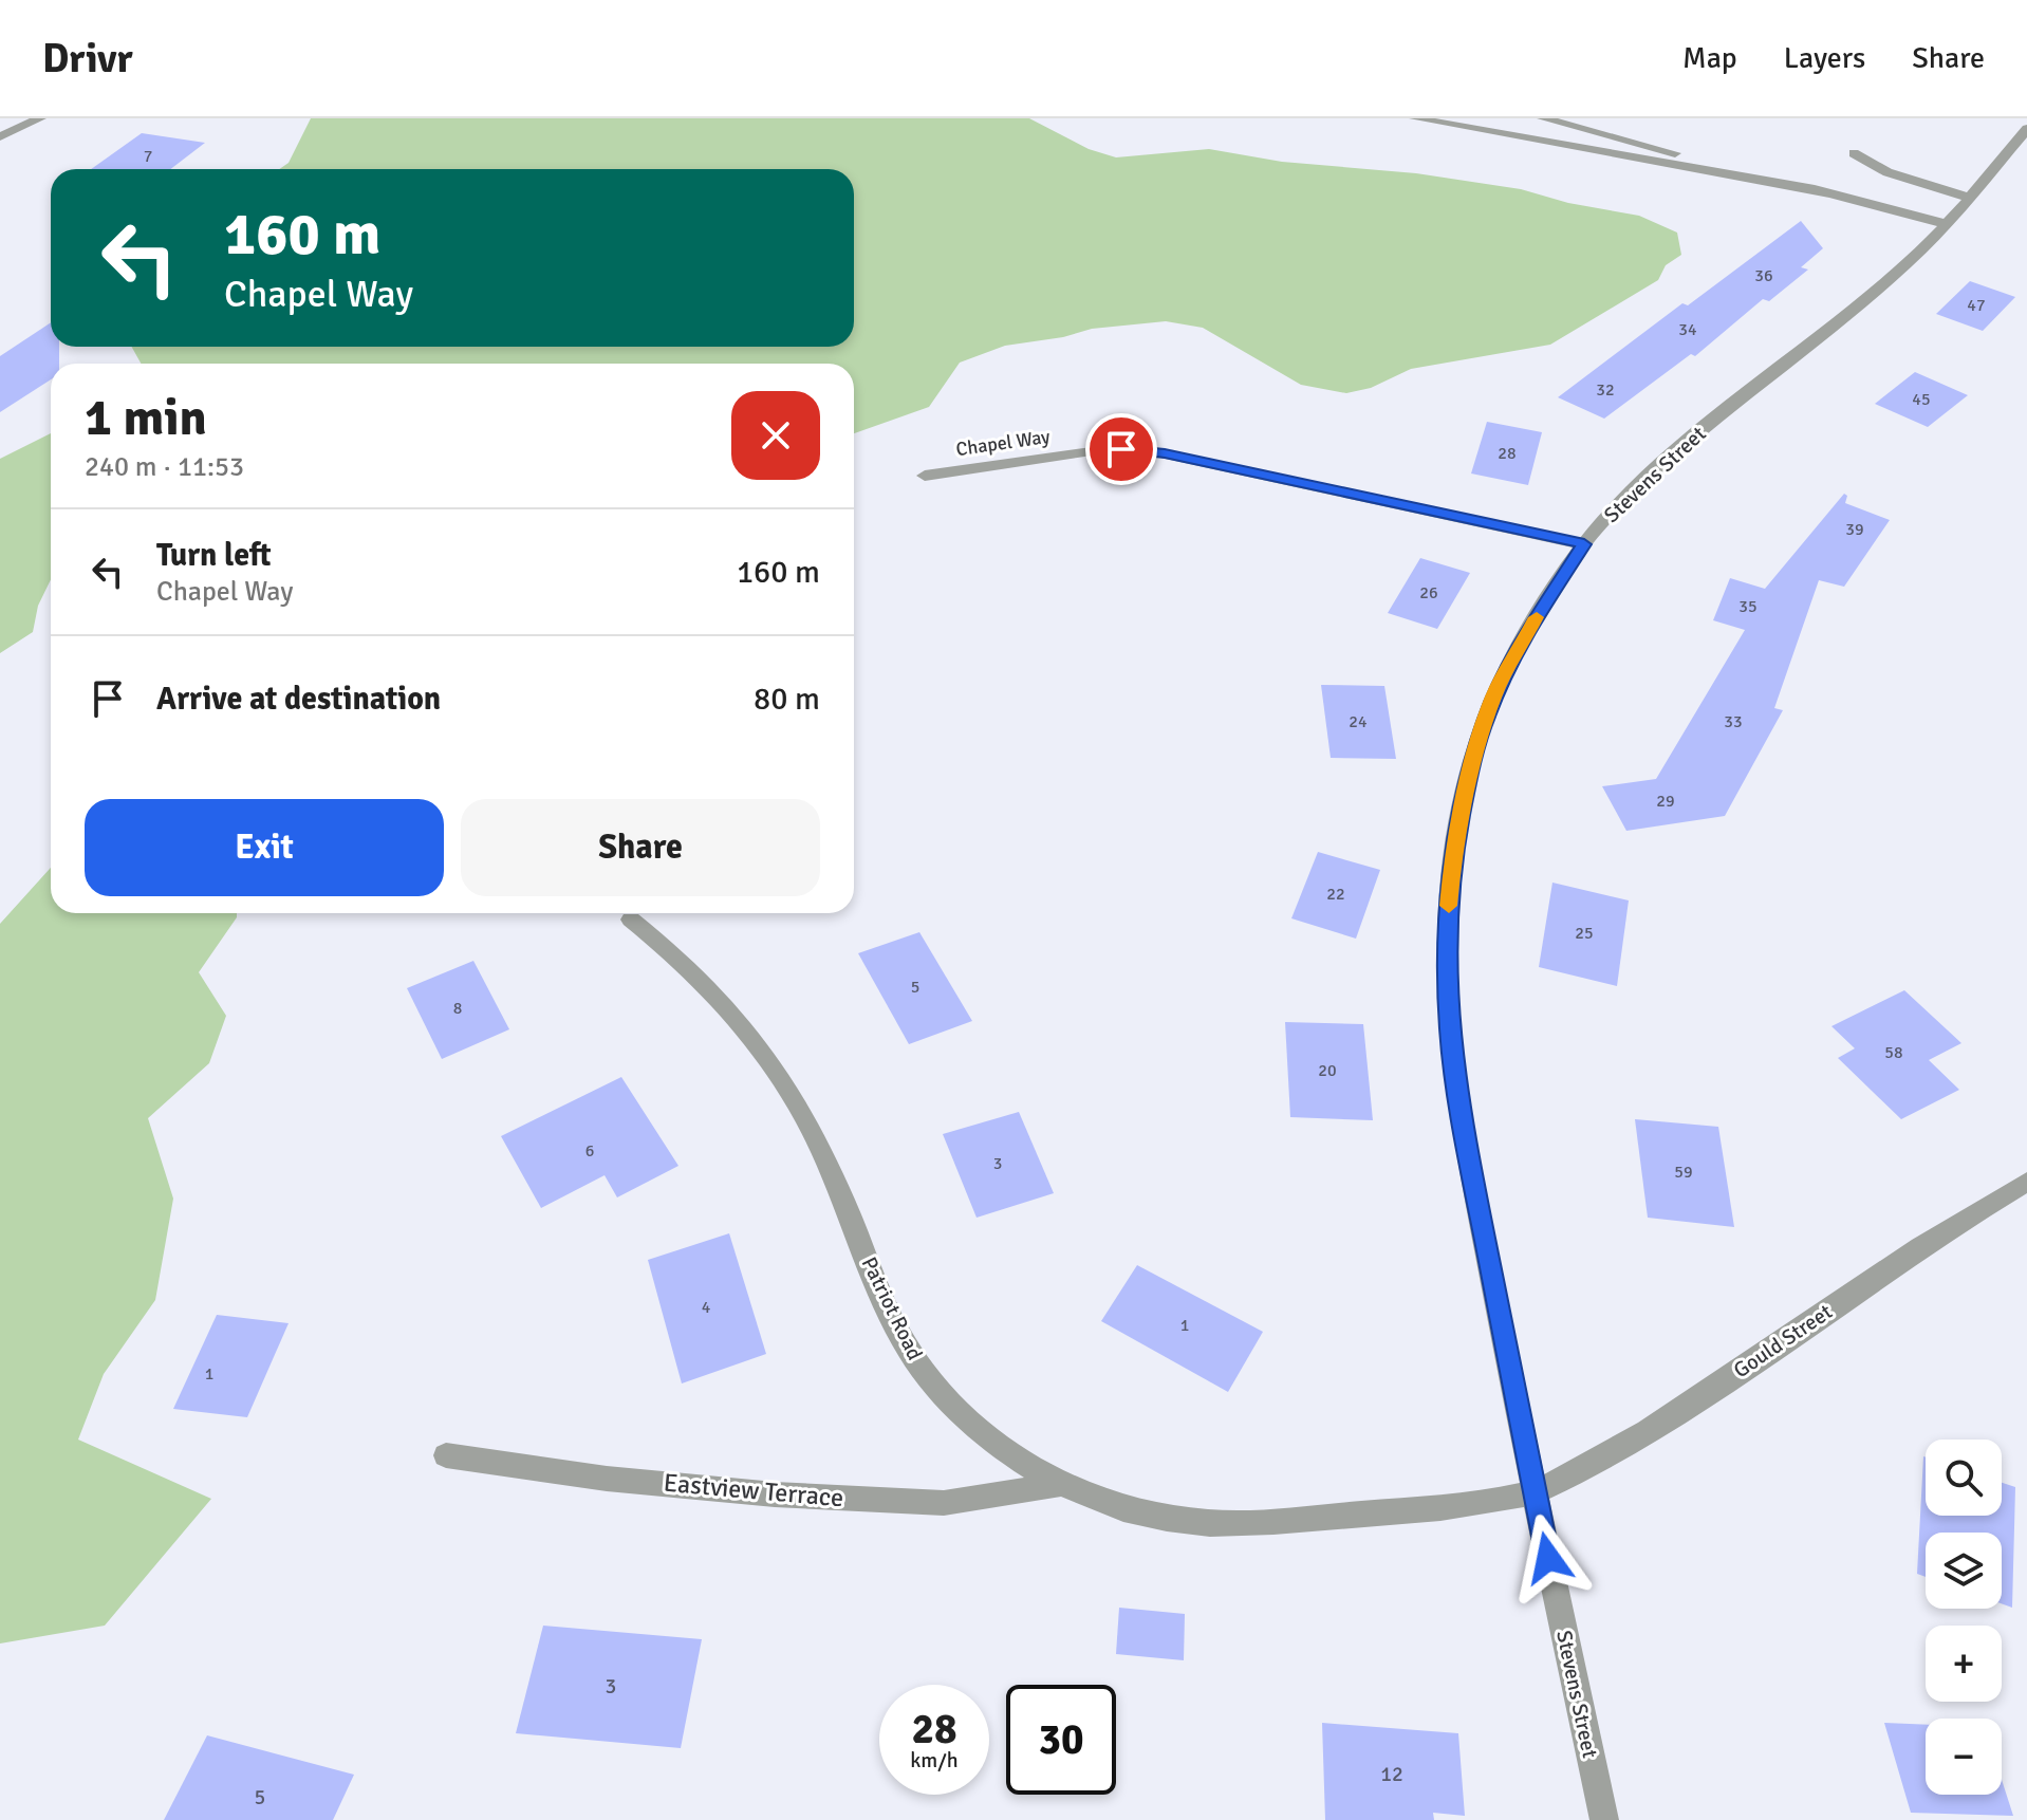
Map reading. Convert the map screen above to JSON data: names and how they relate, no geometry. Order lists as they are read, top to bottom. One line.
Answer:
{"streets":{"street":["Chapel Way","Stevens Street","Patriot Road","Gould Street","Eastview Terrace"]},"crossings":[["Chapel Way","Stevens Street"],["Stevens Street","Patriot Road"],["Stevens Street","Gould Street"],["Patriot Road","Gould Street"],["Patriot Road","Eastview Terrace"]],"house_numbers":["7","36","47","34","32","45","28","39","26","35","24","33","29","22","25","5","8","58","20","6","3","59","4","1","1","3","12","5"],"page":{"header":"Drivr","nav":["Map","Layers","Share"],"turn":["160 m","Chapel Way"],"heading":["1 min","240 m · 11:53"],"list":[{"name":"Turn left","note":"Chapel Way","value":"160 m"},{"name":"Arrive at destination","value":"80 m"}],"buttons":["Exit","Share"],"map_buttons":["+","−"],"speed":"28 km/h","limit":"30"}}
